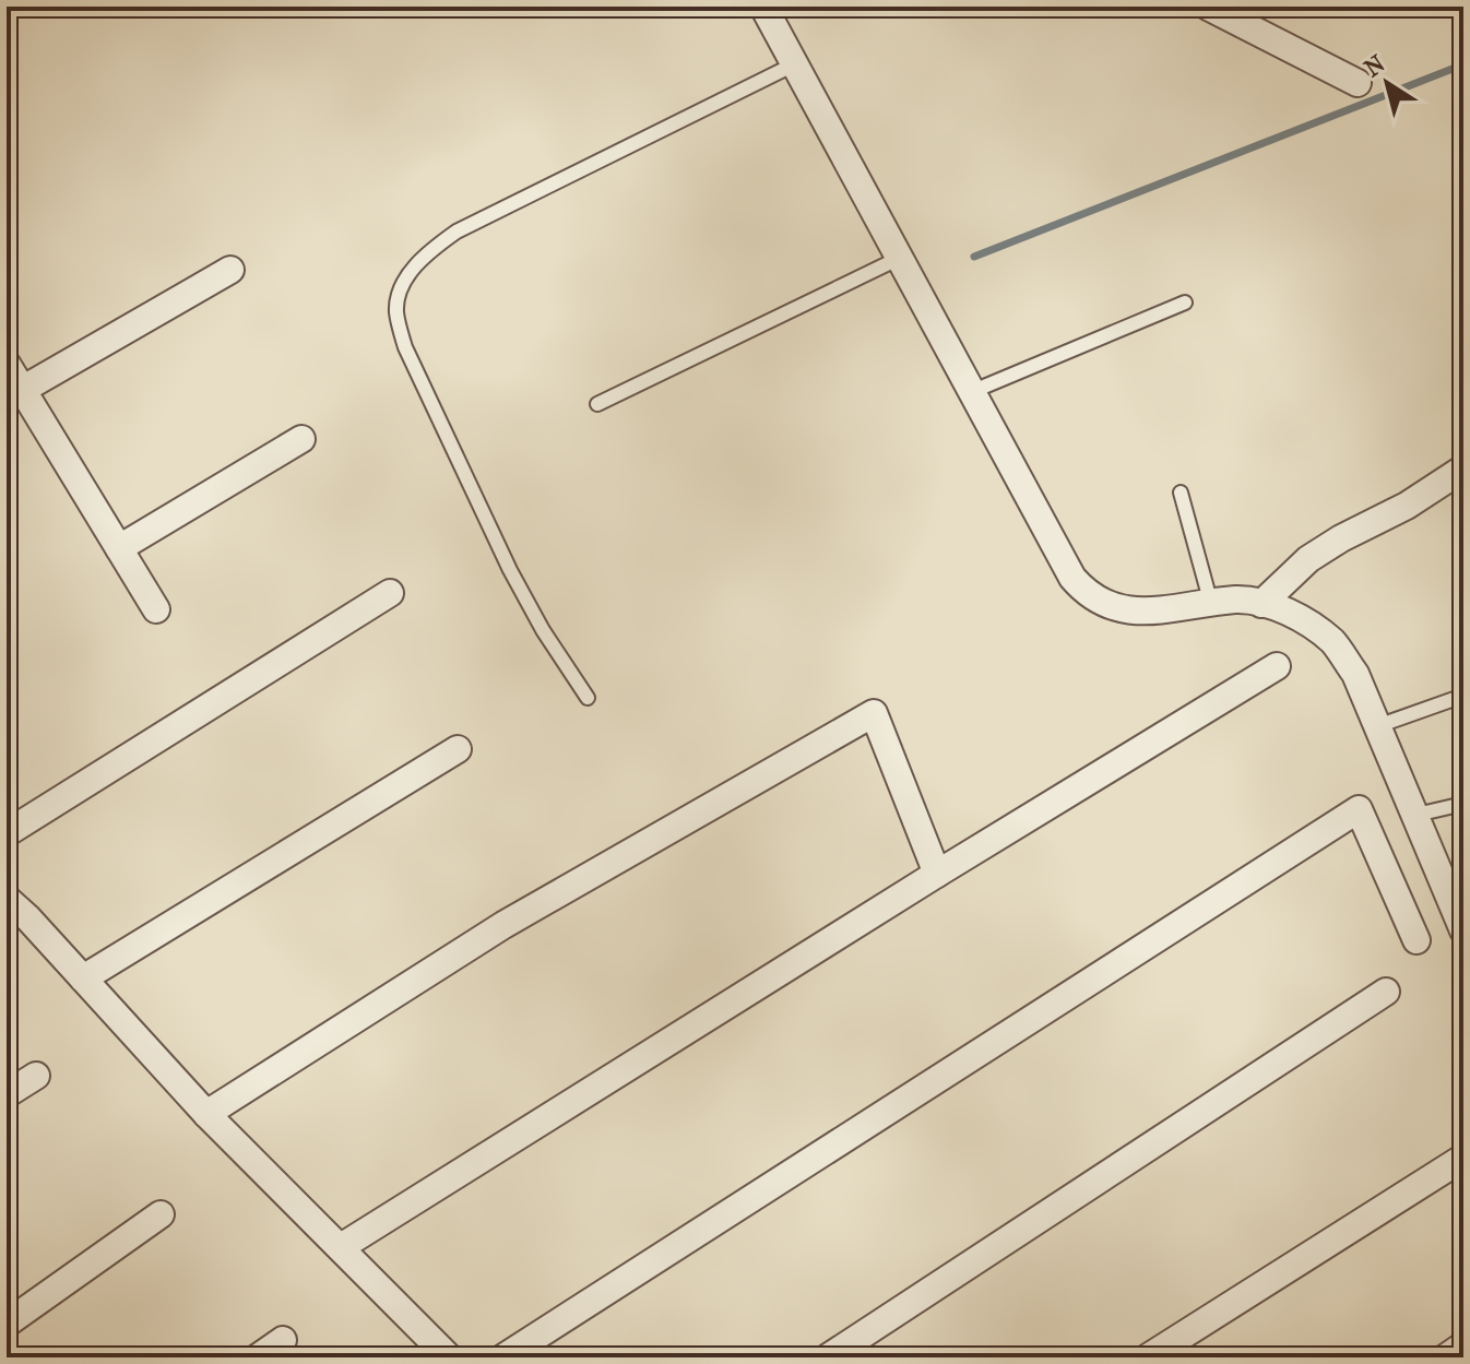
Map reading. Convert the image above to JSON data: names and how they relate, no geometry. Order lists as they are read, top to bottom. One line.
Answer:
{"north":"top left"}
